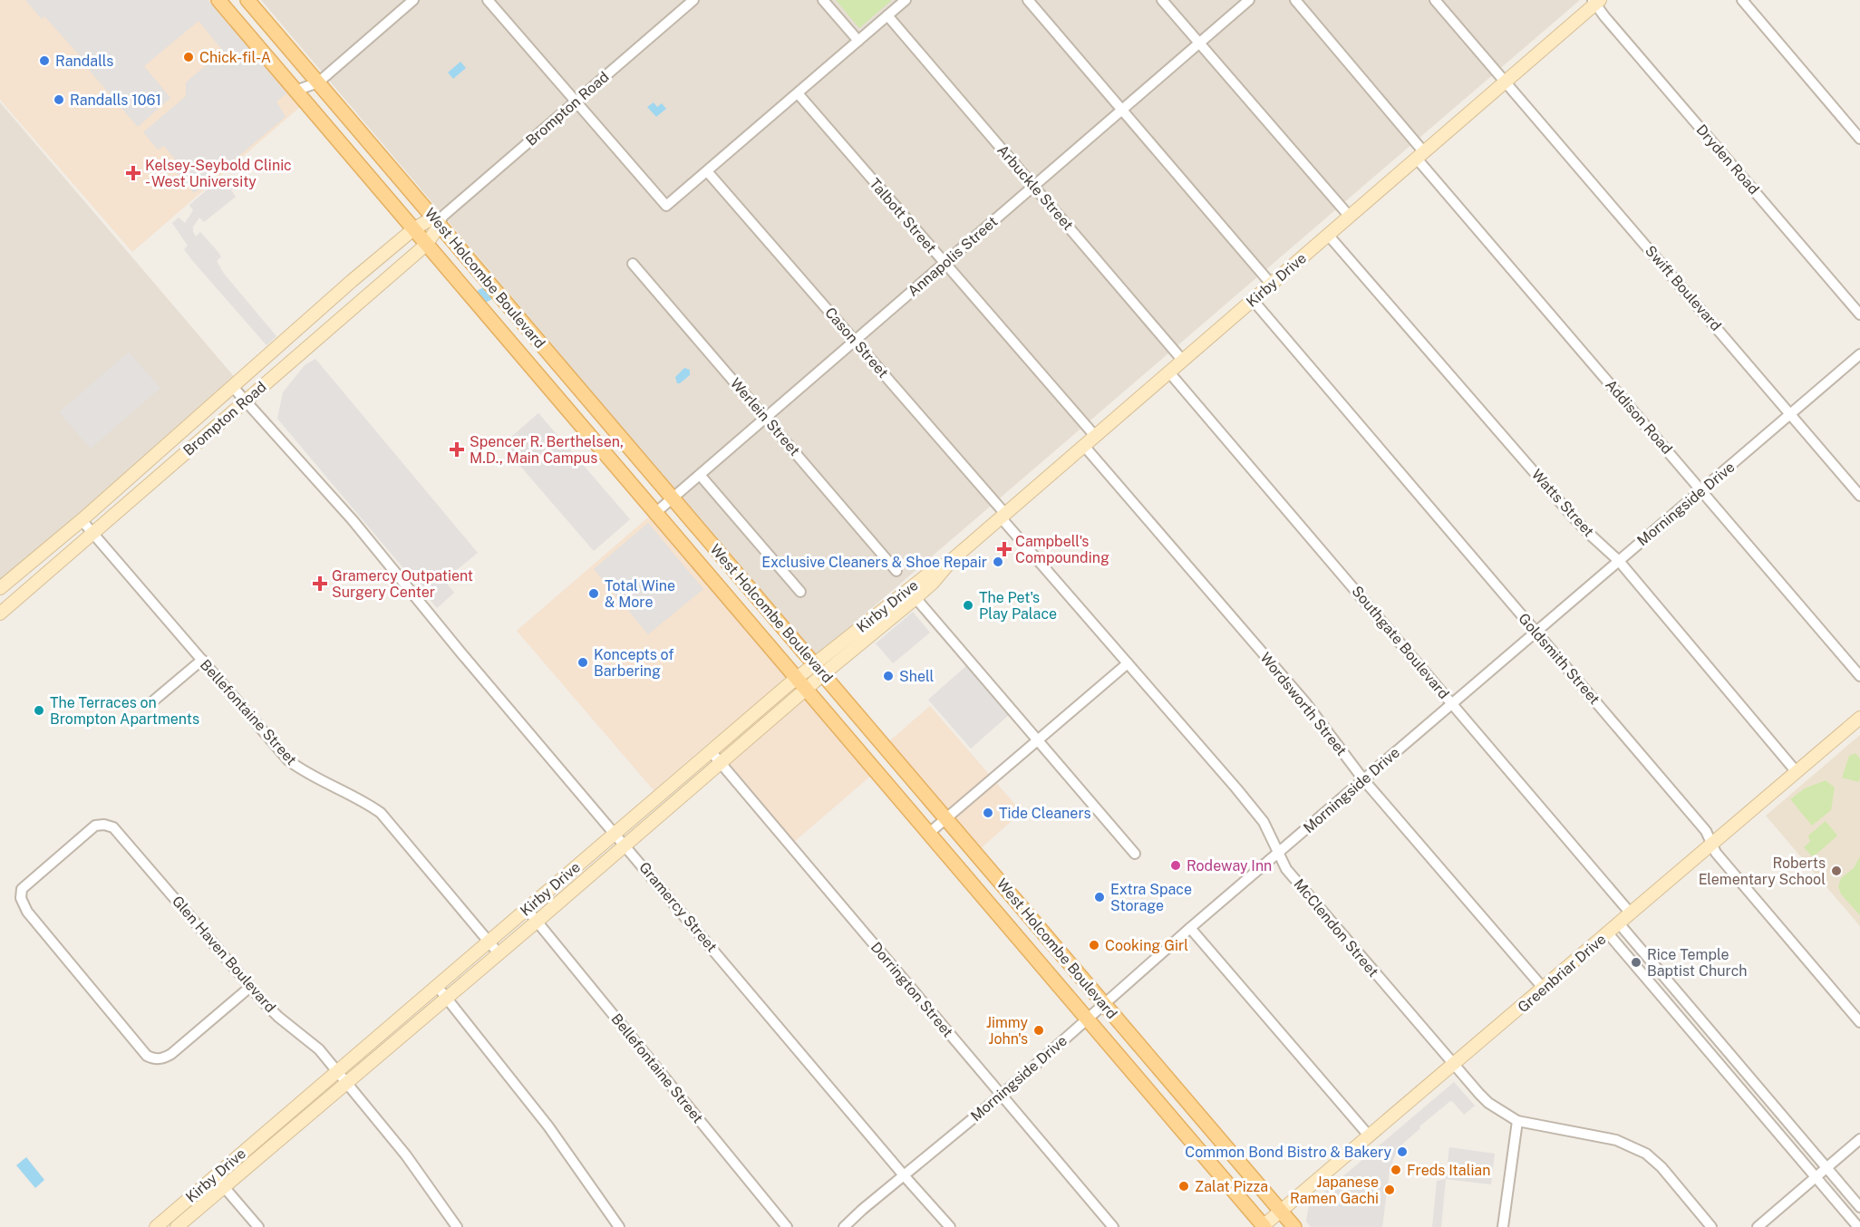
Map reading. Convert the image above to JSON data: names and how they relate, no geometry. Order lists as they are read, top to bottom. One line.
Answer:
{"streets":{"main road":["Brompton Road","West Holcombe Boulevard","Kirby Drive","Greenbriar Drive"],"street":["Dryden Road","Arbuckle Street","Talbott Street","Annapolis Street","Swift Boulevard","Cason Street","Werlein Street","Addison Road","Watts Street","Morningside Drive","Southgate Boulevard","Goldsmith Street","Wordsworth Street","Bellefontaine Street","Gramercy Street","McClendon Street","Glen Haven Boulevard","Dorrington Street"]},"crossings":[["Brompton Road","West Holcombe Boulevard"],["Brompton Road","Bellefontaine Street"],["Brompton Road","Gramercy Street"],["Dryden Road","Kirby Drive"],["Arbuckle Street","Annapolis Street"],["Arbuckle Street","Kirby Drive"],["Talbott Street","Annapolis Street"],["Talbott Street","Kirby Drive"],["Annapolis Street","West Holcombe Boulevard"],["Annapolis Street","Cason Street"],["Annapolis Street","Werlein Street"],["West Holcombe Boulevard","Kirby Drive"],["West Holcombe Boulevard","Morningside Drive"],["West Holcombe Boulevard","Greenbriar Drive"],["Kirby Drive","Swift Boulevard"],["Kirby Drive","Cason Street"],["Kirby Drive","Addison Road"],["Kirby Drive","Watts Street"],["Kirby Drive","Southgate Boulevard"],["Kirby Drive","Goldsmith Street"],["Kirby Drive","Wordsworth Street"],["Kirby Drive","Bellefontaine Street"],["Kirby Drive","Gramercy Street"],["Kirby Drive","McClendon Street"],["Kirby Drive","Glen Haven Boulevard"],["Kirby Drive","Dorrington Street"],["Swift Boulevard","Morningside Drive"],["Cason Street","McClendon Street"],["Addison Road","Morningside Drive"],["Watts Street","Morningside Drive"],["Watts Street","Greenbriar Drive"],["Morningside Drive","Southgate Boulevard"],["Morningside Drive","Goldsmith Street"],["Morningside Drive","Wordsworth Street"],["Morningside Drive","Gramercy Street"],["Morningside Drive","McClendon Street"],["Morningside Drive","Dorrington Street"],["Southgate Boulevard","Greenbriar Drive"],["Goldsmith Street","Greenbriar Drive"],["Wordsworth Street","Greenbriar Drive"],["McClendon Street","Greenbriar Drive"]],"places":{"other":["Chick-fil-A","Randalls","Randalls 1061","Exclusive Cleaners & Shoe Repair","Total Wine & More","The Pet's Play Palace","Koncepts of Barbering","Shell","The Terraces on Brompton Apartments","Tide Cleaners","Rodeway Inn","Roberts Elementary School","Extra Space Storage","Cooking Girl","Rice Temple Baptist Church","Jimmy John's","Common Bond Bistro & Bakery","Freds Italian","Zalat Pizza","Japanese Ramen Gachi"],"health":["Kelsey-Seybold Clinic - West University","Spencer R. Berthelsen, M.D., Main Campus","Campbell's Compounding","Gramercy Outpatient Surgery Center"]}}
